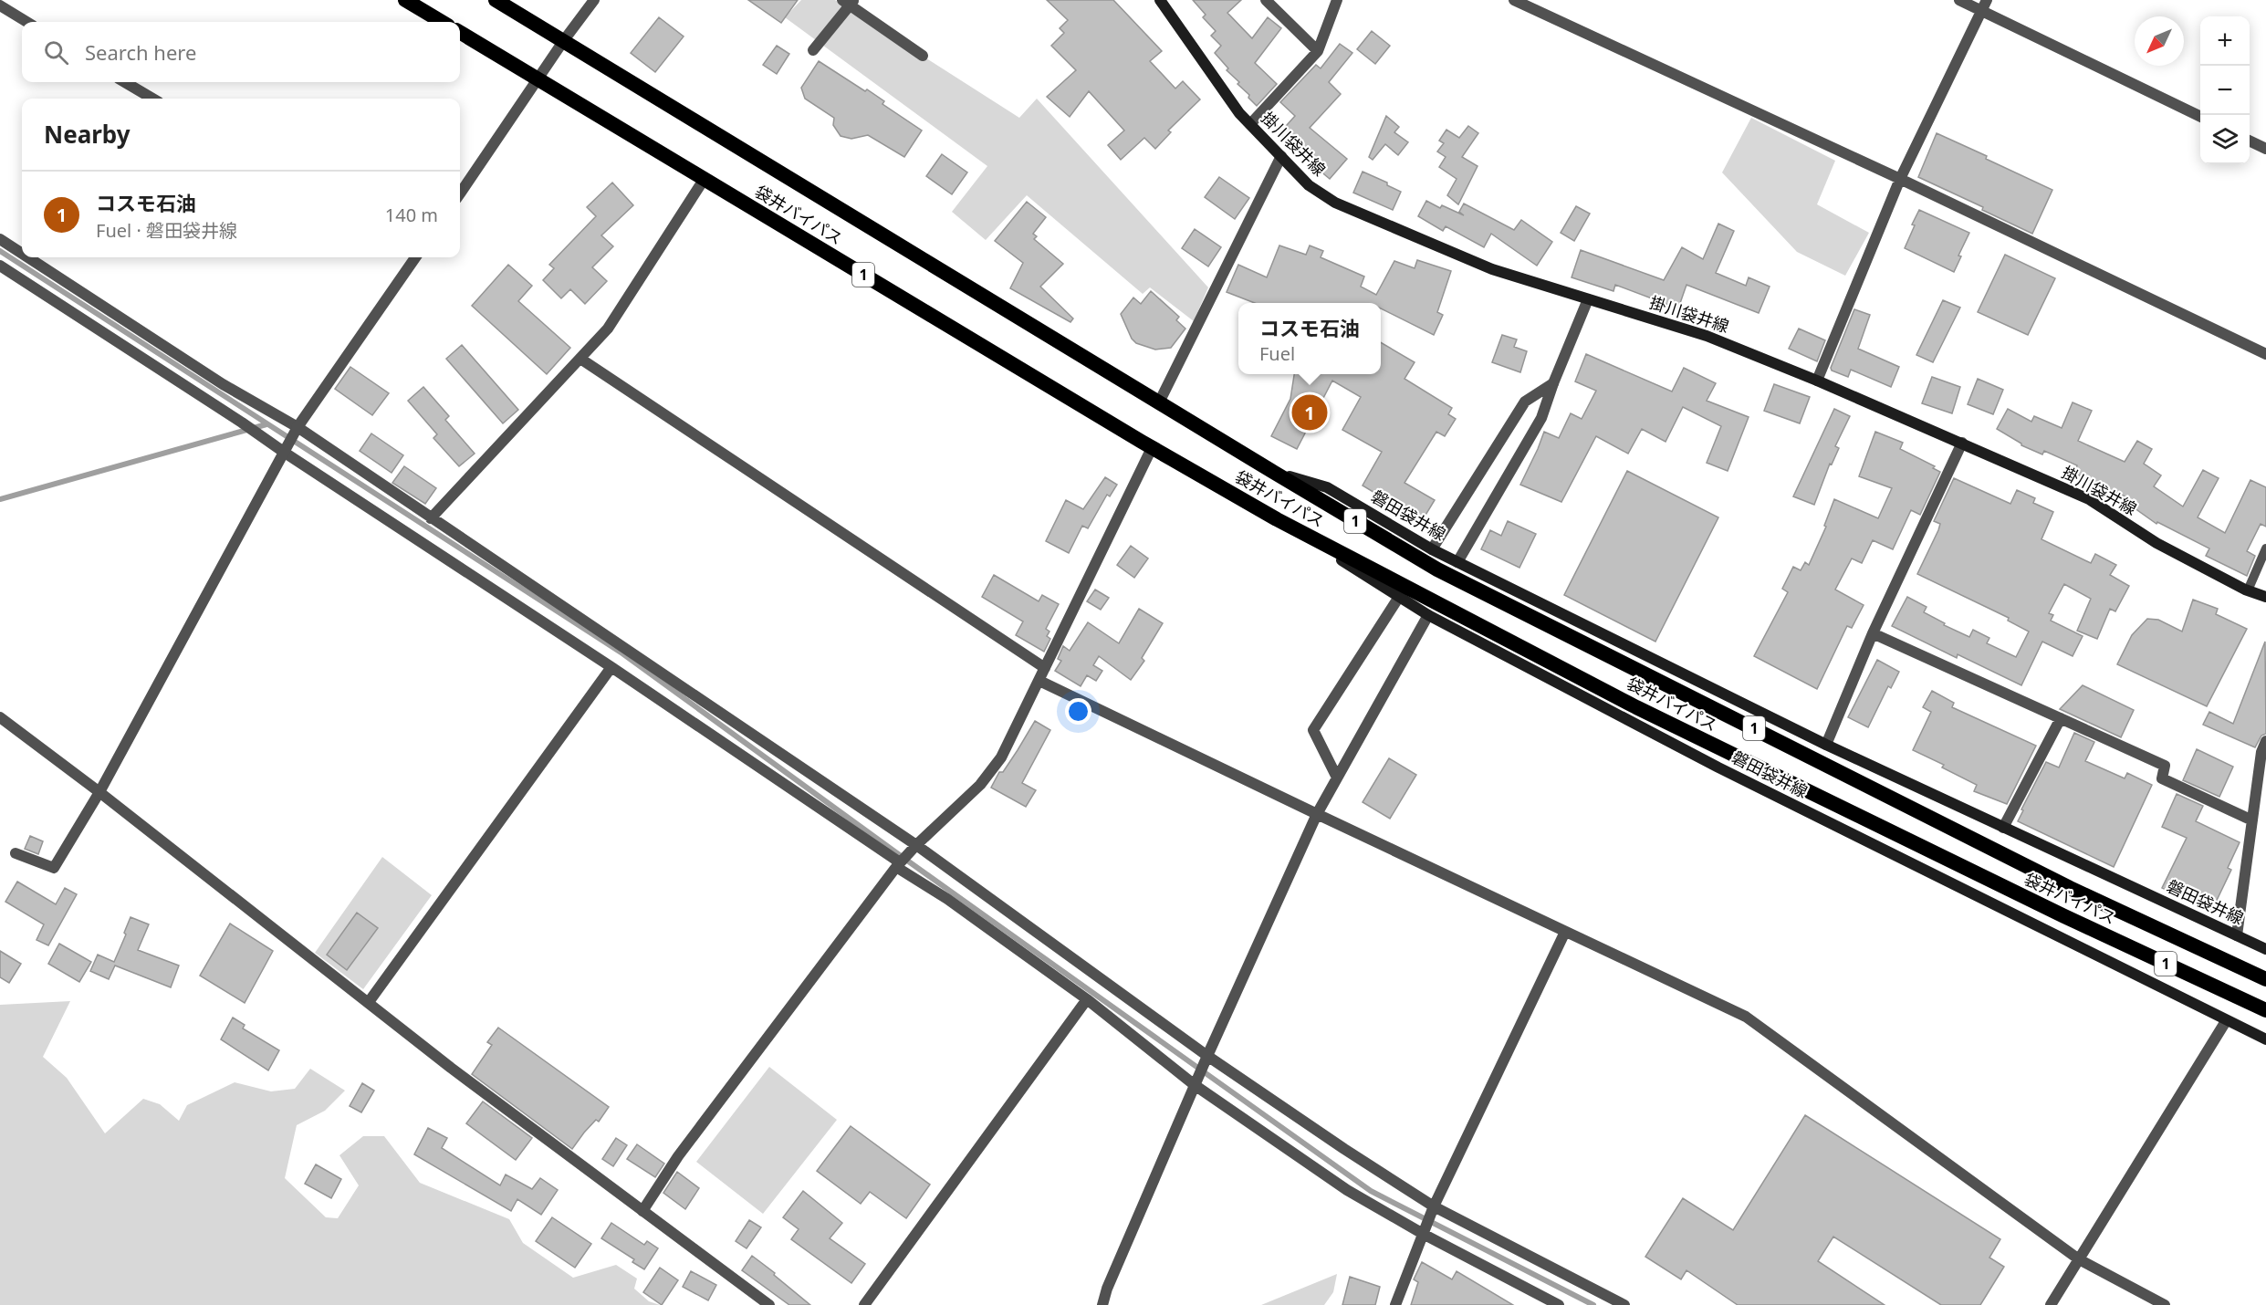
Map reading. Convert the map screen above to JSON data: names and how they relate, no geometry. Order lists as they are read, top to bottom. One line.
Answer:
{"streets":{"highway":["袋井バイパス","1"],"main road":["掛川袋井線","磐田袋井線"]},"crossings":[["袋井バイパス","磐田袋井線"]],"north":"bottom left","page":{"map_buttons":["+","−"],"search":"Search here","heading":"Nearby","list":[{"mark":"1","name":"コスモ石油","note":"Fuel · 磐田袋井線","value":"140 m"}],"popup":["コスモ石油","Fuel"],"pins":"1"}}
